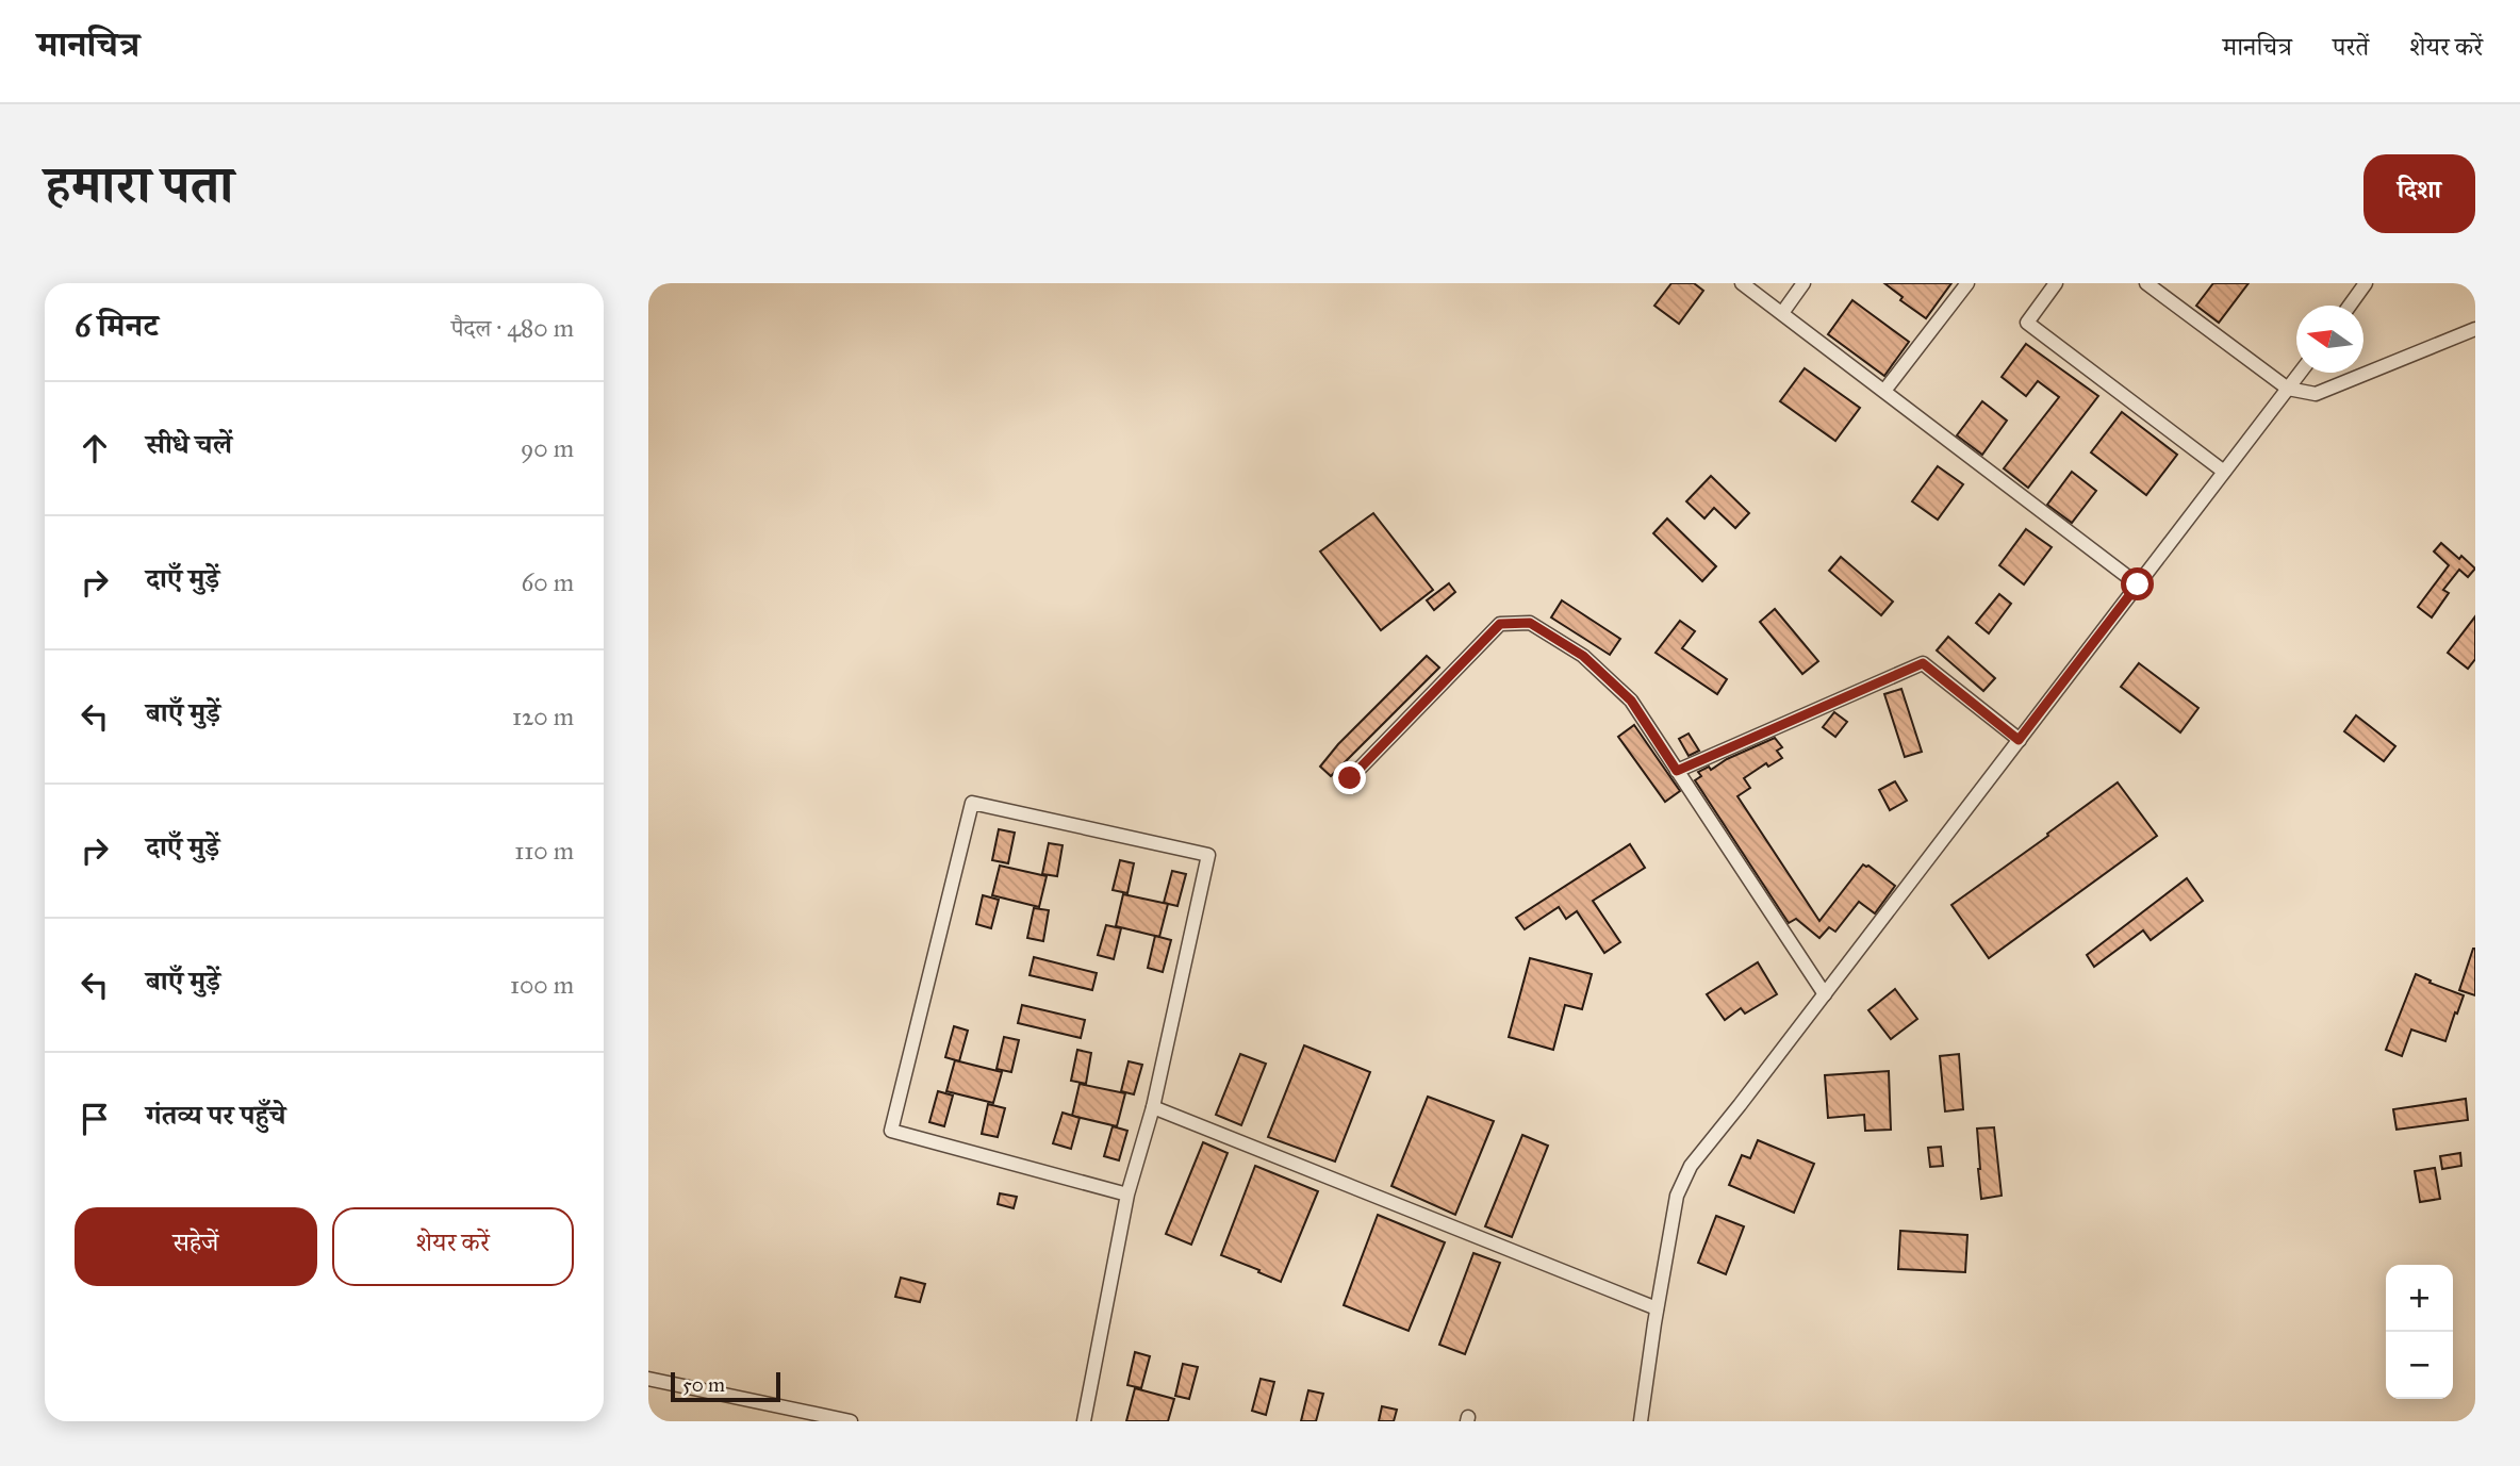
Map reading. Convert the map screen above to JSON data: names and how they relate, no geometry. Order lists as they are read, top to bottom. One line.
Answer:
{"scale_bar":"50 m","north":"left","page":{"header":"मानचित्र","nav":["मानचित्र","परतें","शेयर करें"],"title":"हमारा पता","buttons":["दिशा",["सहेजें","शेयर करें"]],"heading":["6 मिनट","पैदल · 480 m"],"list":[["सीधे चलें","90 m"],["दाएँ मुड़ें","60 m"],["बाएँ मुड़ें","120 m"],["दाएँ मुड़ें","110 m"],["बाएँ मुड़ें","100 m"],"गंतव्य पर पहुँचे"],"map_buttons":["+","−"],"scale":"50 m"}}
